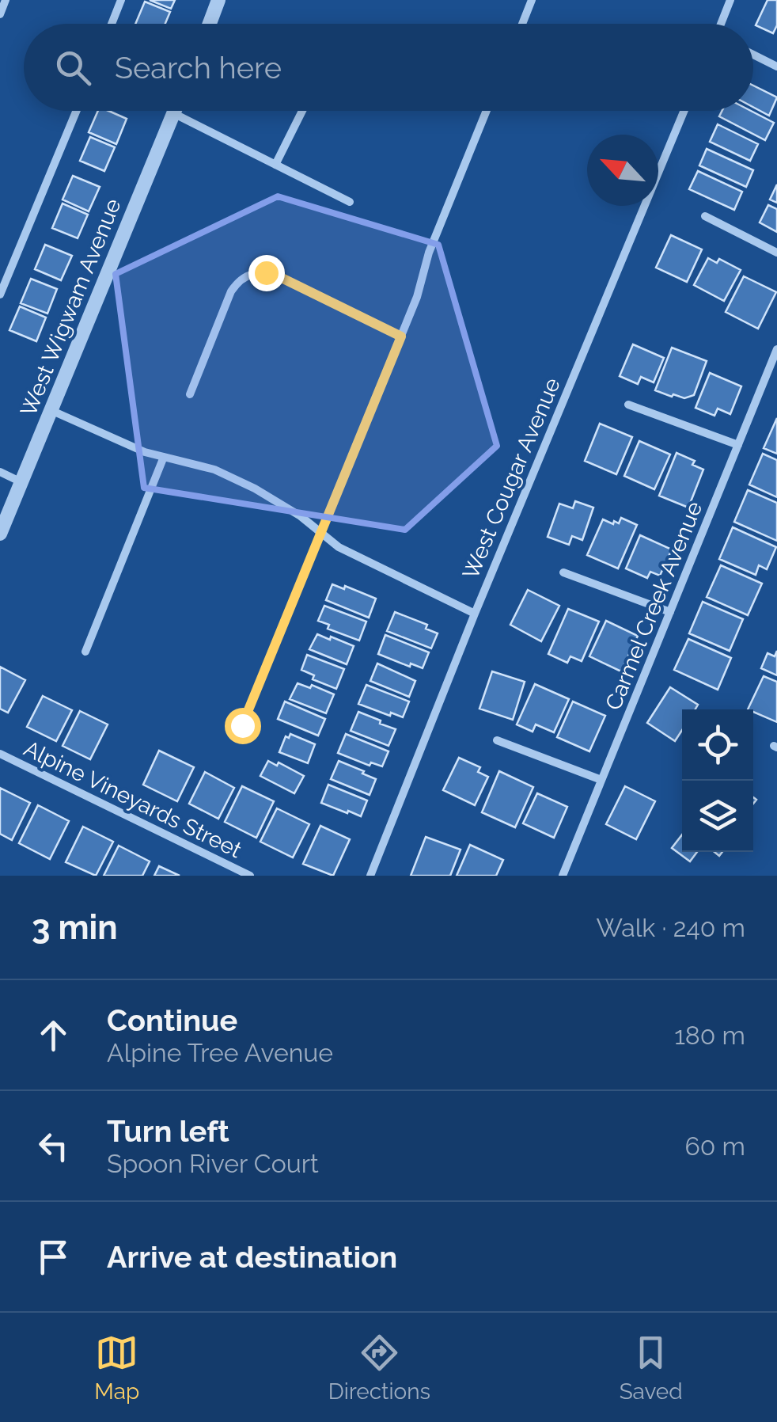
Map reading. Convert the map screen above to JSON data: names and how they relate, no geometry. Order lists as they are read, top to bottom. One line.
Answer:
{"streets":{"street":["West Wigwam Avenue","West Cougar Avenue","Carmel Creek Avenue","Alpine Vineyards Street"]},"north":"top left","page":{"search":"Search here","heading":["3 min","Walk · 240 m"],"list":[["Continue","Alpine Tree Avenue","180 m"],["Turn left","Spoon River Court","60 m"],"Arrive at destination"],"nav":["Map","Directions","Saved"]}}
